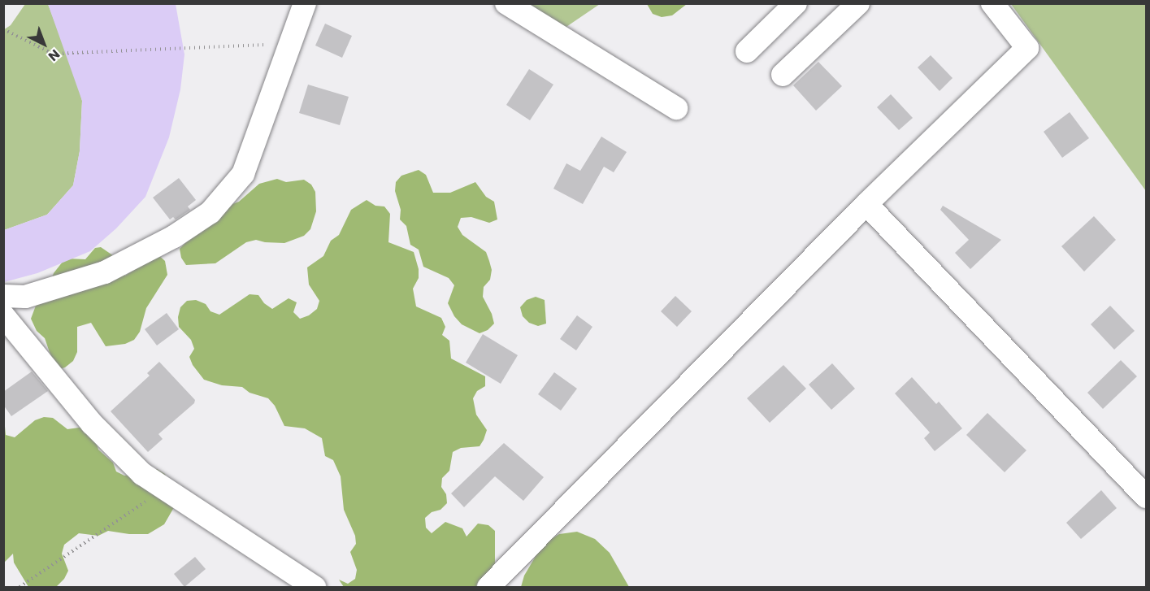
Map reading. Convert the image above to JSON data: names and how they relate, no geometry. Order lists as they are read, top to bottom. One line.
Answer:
{"north":"bottom right"}
